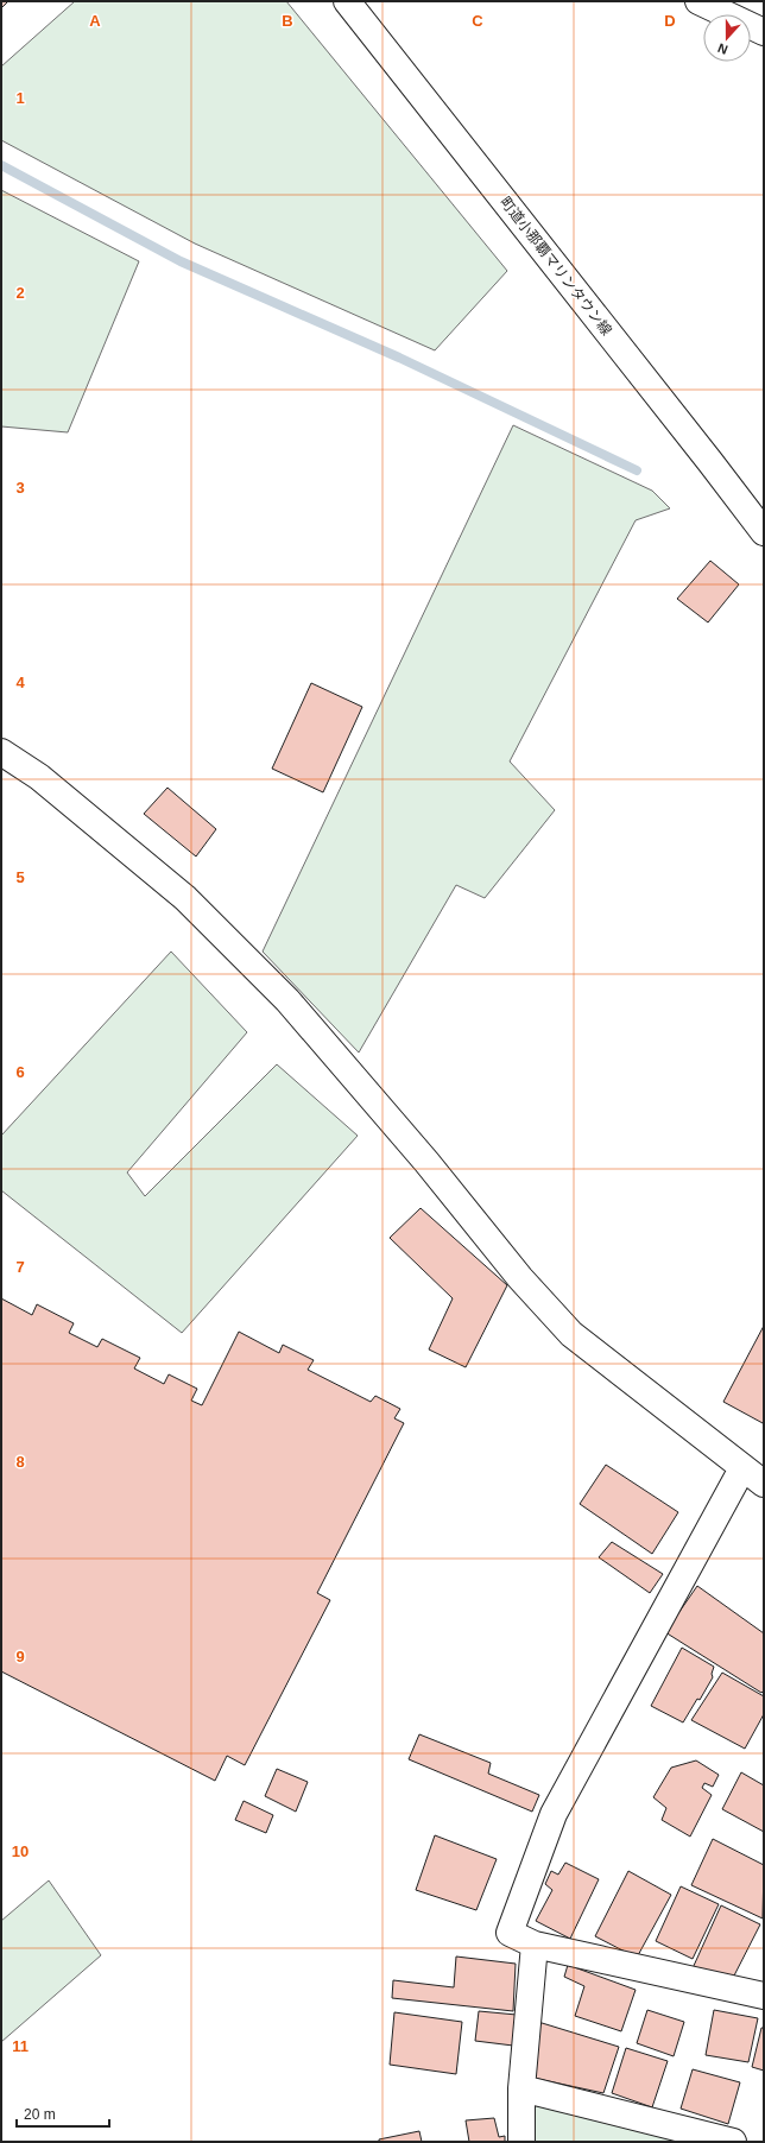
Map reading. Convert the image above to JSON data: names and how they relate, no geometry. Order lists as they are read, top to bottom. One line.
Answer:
{"streets":{"street":["町道小那覇マリンタウン線"]},"scale_bar":"20 m","north":"bottom","grid":{"columns":["A","B","C","D"],"rows":["1","2","3","4","5","6","7","8","9","10","11"]}}
